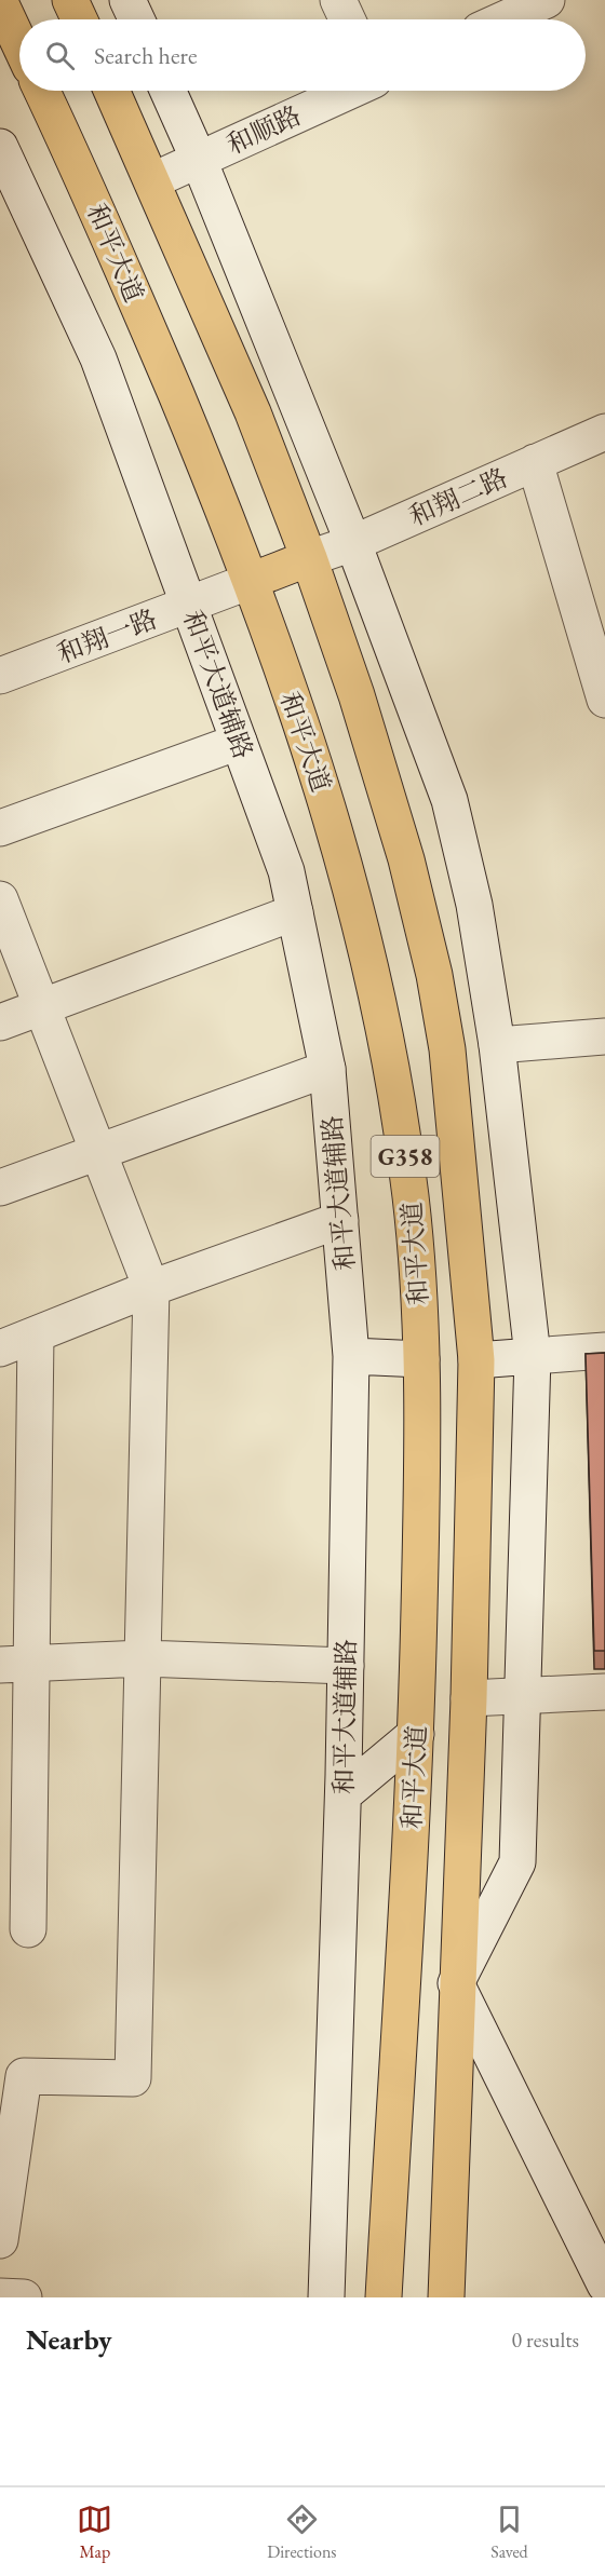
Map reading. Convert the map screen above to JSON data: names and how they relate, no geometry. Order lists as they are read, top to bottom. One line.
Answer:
{"streets":{"highway":["和平大道","G358"],"street":["和顺路","和翔二路","和翔一路","和平大道辅路"]},"crossings":[["和顺路","和平大道"],["和平大道","和翔二路"],["和平大道","和翔一路"],["和翔一路","和平大道辅路"]],"page":{"search":"Search here","heading":["Nearby","0 results"],"nav":["Map","Directions","Saved"]}}
